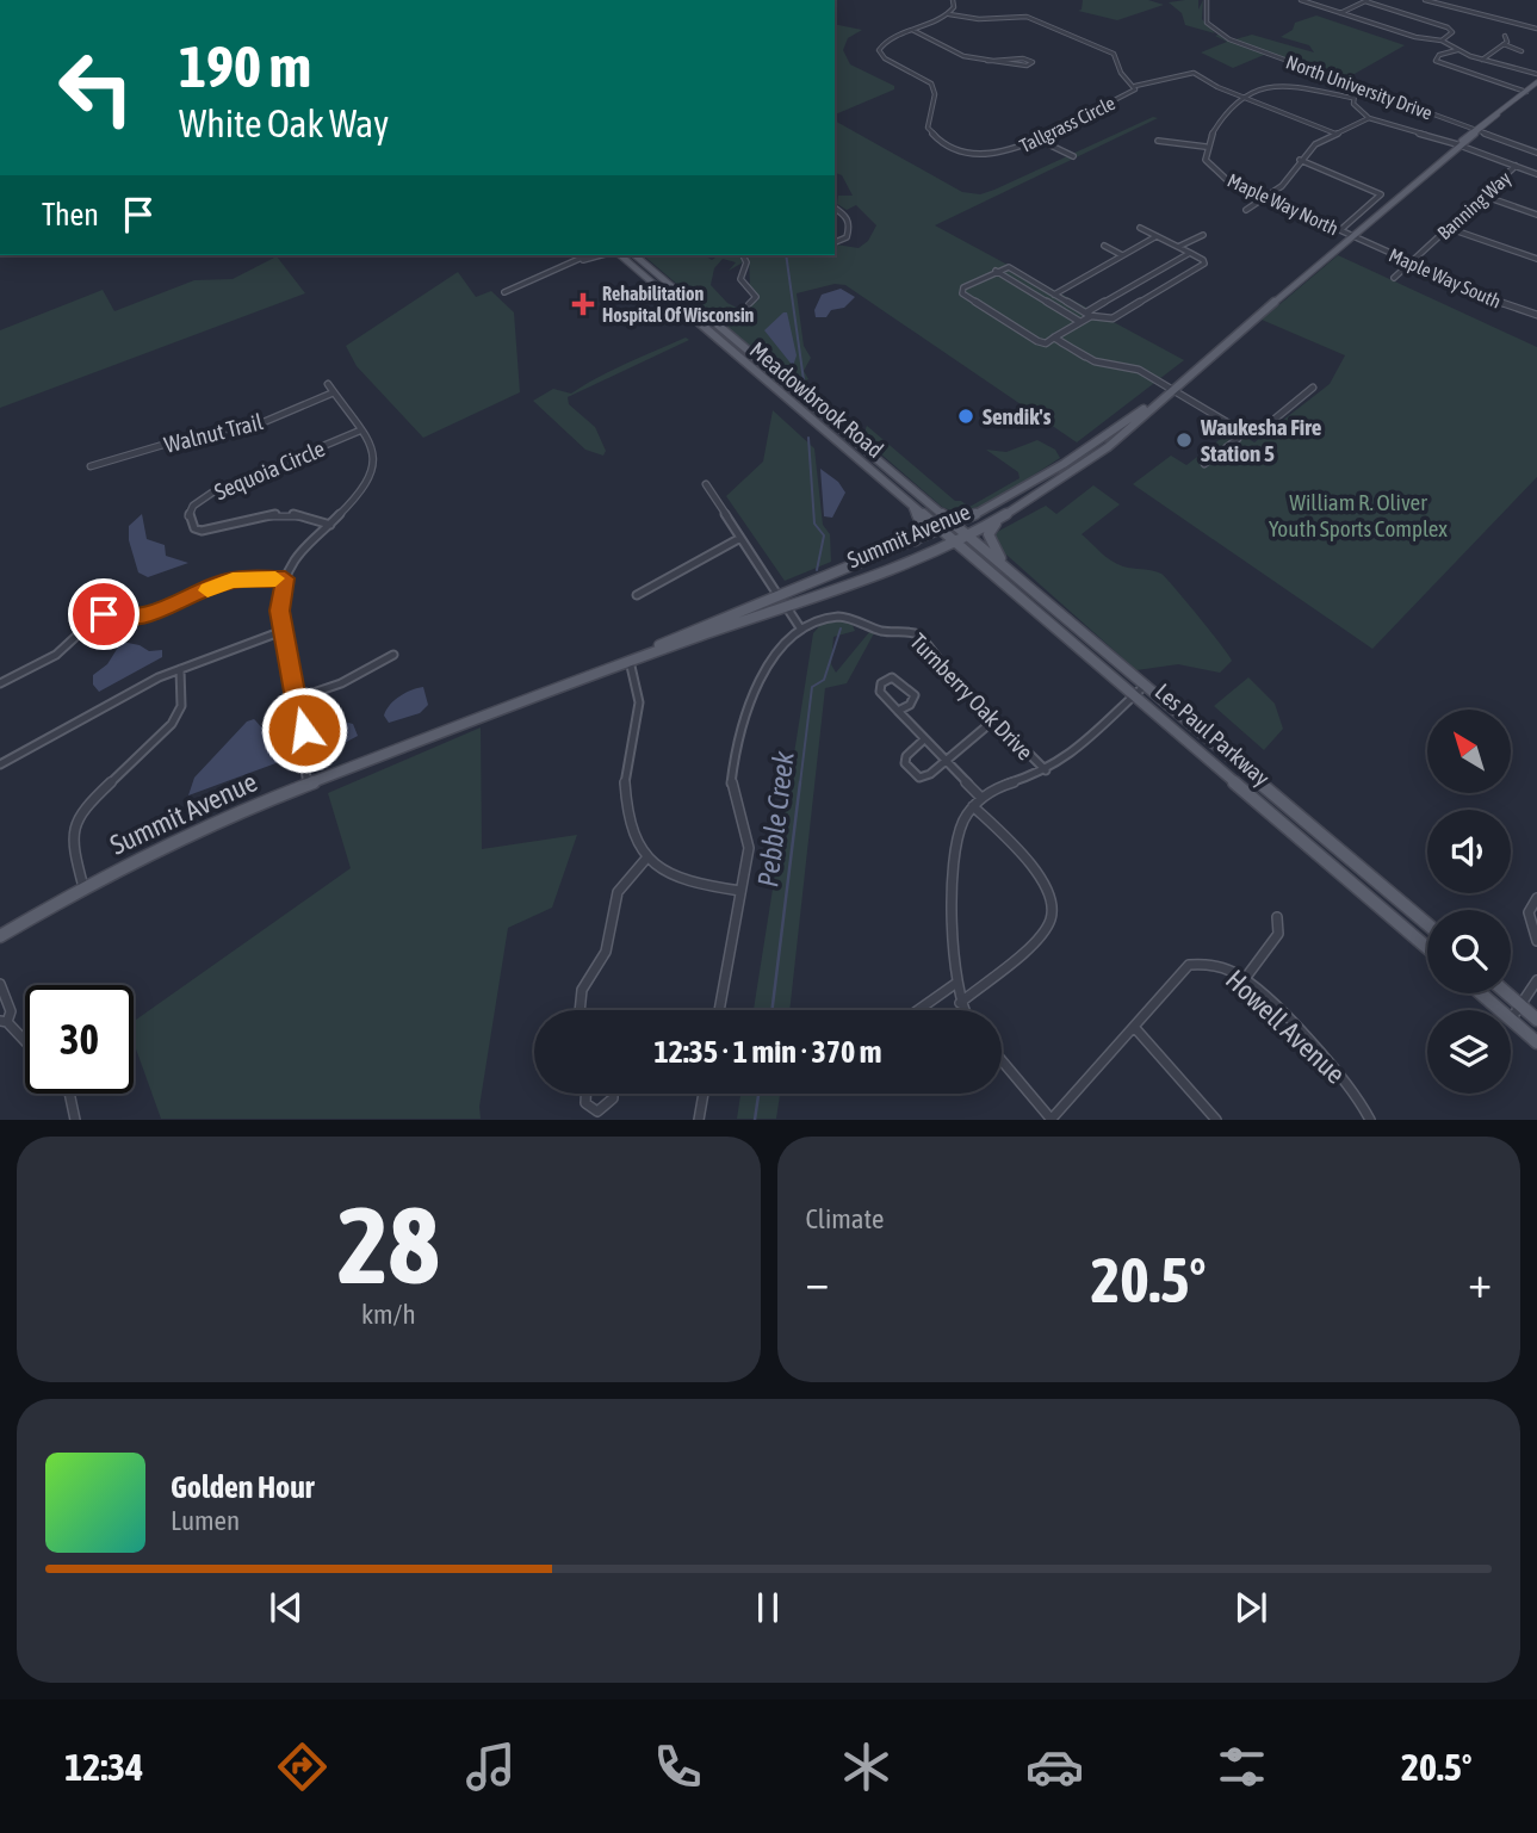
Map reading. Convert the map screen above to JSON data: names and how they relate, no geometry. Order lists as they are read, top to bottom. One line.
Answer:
{"streets":{"main road":["Meadowbrook Road","Summit Avenue","Les Paul Parkway"],"street":["North University Drive","Tallgrass Circle","Maple Way North","Banning Way","Maple Way South","Walnut Trail","Sequoia Circle","Turnberry Oak Drive","Howell Avenue"]},"crossings":[["North University Drive","Summit Avenue"],["Maple Way North","Maple Way South"],["Maple Way North","Summit Avenue"],["Banning Way","Maple Way South"],["Maple Way South","Summit Avenue"],["Meadowbrook Road","Summit Avenue"],["Meadowbrook Road","Les Paul Parkway"],["Summit Avenue","Les Paul Parkway"]],"water":["Pebble Creek"],"parks":["William R. Oliver Youth Sports Complex"],"places":{"health":["Rehabilitation Hospital Of Wisconsin"],"other":["Sendik's","Waukesha Fire Station 5"]},"north":"top left","page":{"turn":["190 m","White Oak Way"],"then":"Then","limit":"30","trip":"12:35 · 1 min · 370 m","tile":[["28","km/h"],"Climate"],"heat":["−","20.5°","+"],"song":["Golden Hour","Lumen"],"tabs":["12:34","20.5°"]}}
